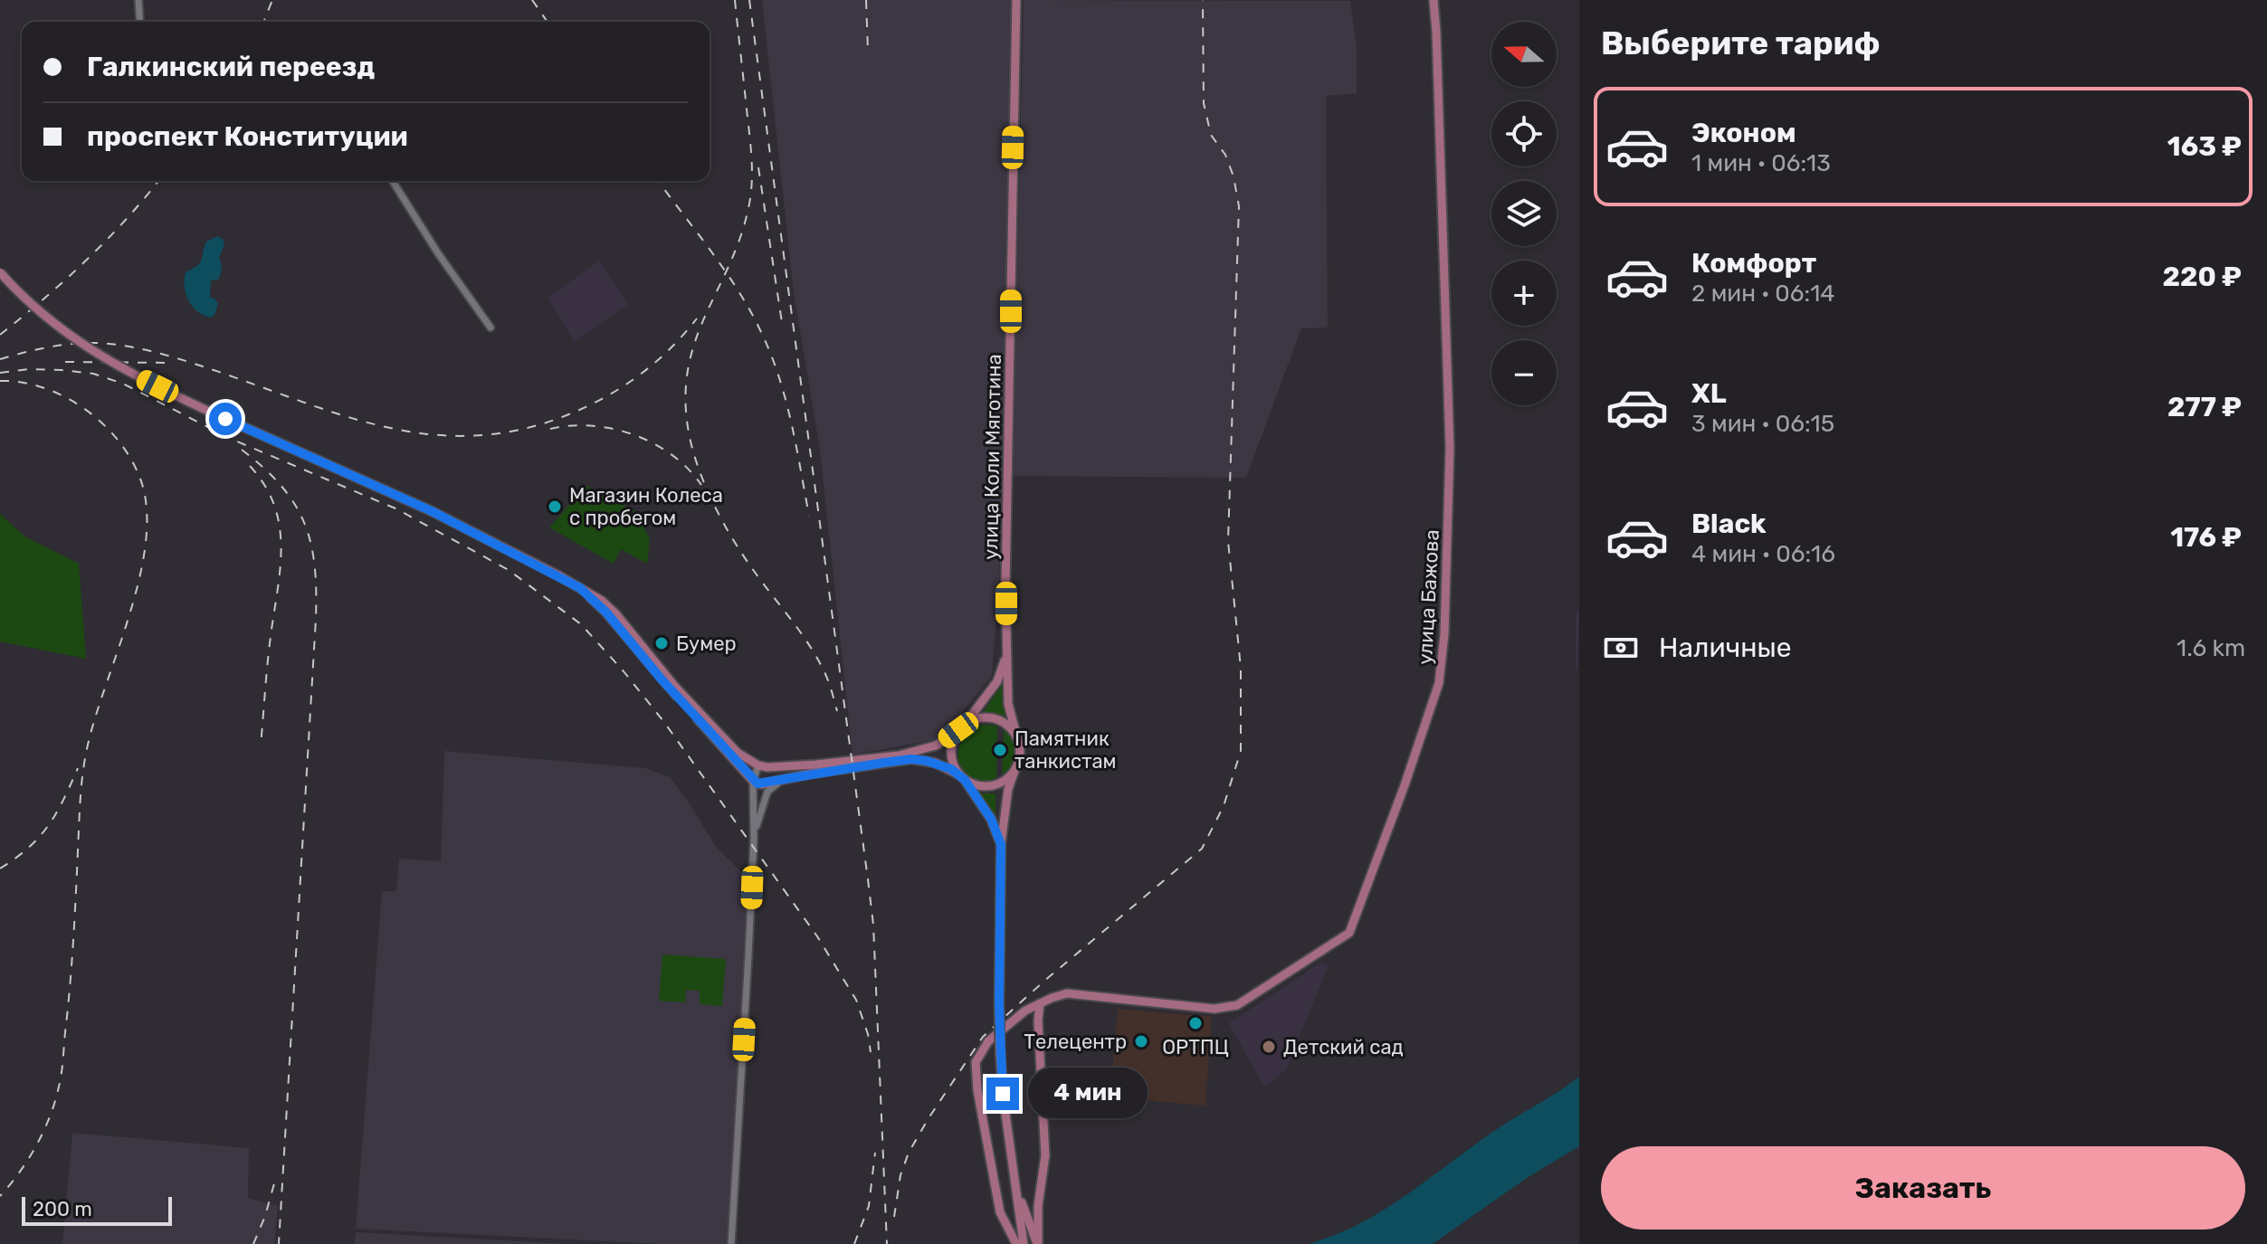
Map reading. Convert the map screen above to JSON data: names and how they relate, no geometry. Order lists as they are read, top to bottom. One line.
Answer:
{"streets":{"main road":["улица Коли Мяготина","улица Бажова"]},"places":["Магазин Колеса с пробегом","Бумер","Памятник танкистам","ОРТПЦ","Телецентр","Детский сад"],"scale_bar":"200 m","north":"left","page":{"heading":"Выберите тариф","map_buttons":["+","−"],"banner":["Галкинский переезд","проспект Конституции"],"list":[{"name":"Эконом","note":"1 мин · 06:13","value":"163 ₽"},{"name":"Комфорт","note":"2 мин · 06:14","value":"220 ₽"},{"name":"XL","note":"3 мин · 06:15","value":"277 ₽"},{"name":"Black","note":"4 мин · 06:16","value":"176 ₽"}],"pay":["Наличные","1.6 km"],"bubble":"4 мин","buttons":"Заказать","scale":"200 m"}}
